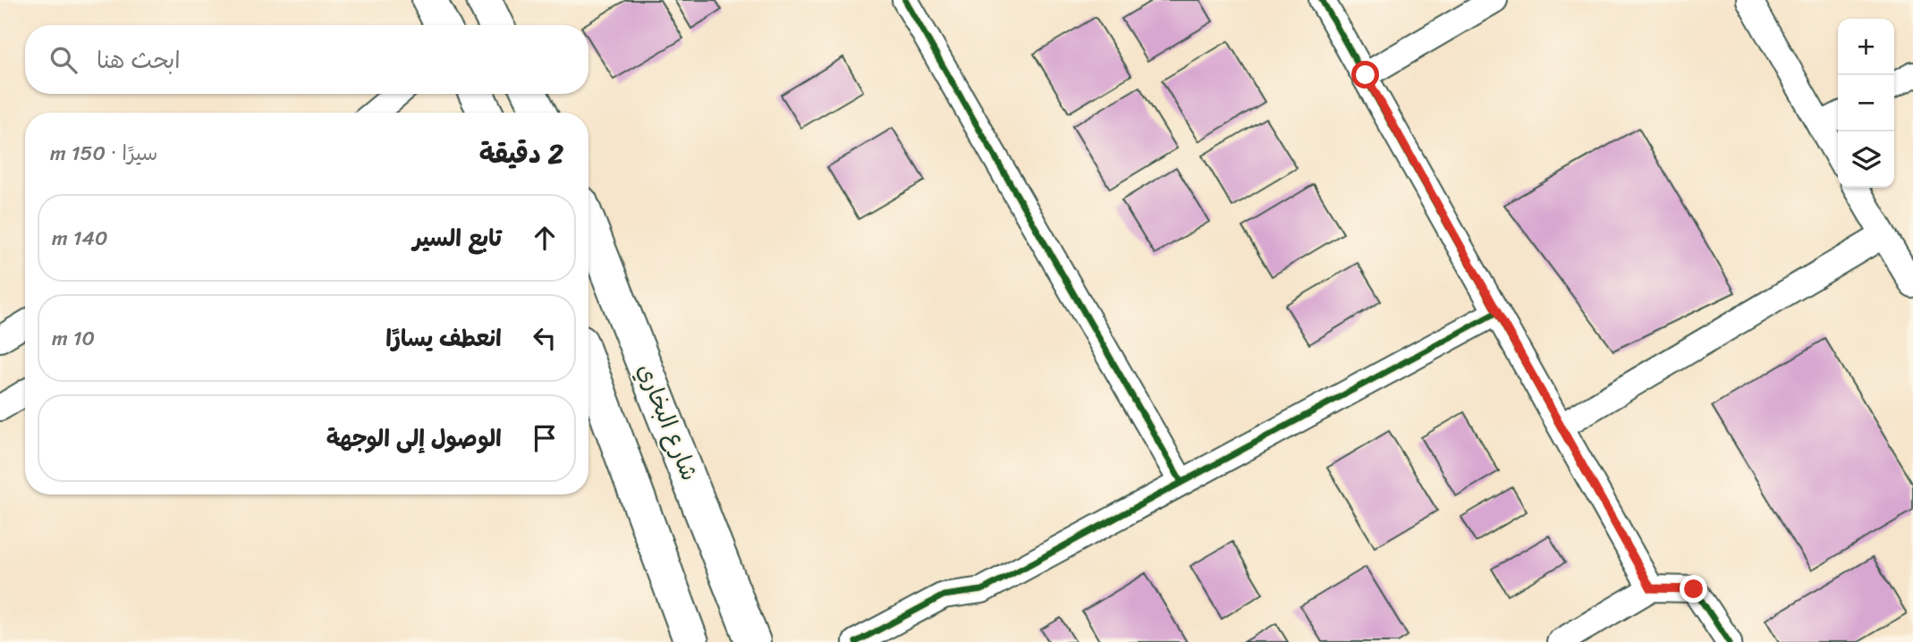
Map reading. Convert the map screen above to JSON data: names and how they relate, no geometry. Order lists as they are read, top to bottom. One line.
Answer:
{"streets":{"main road":["شارع البخاري"]},"page":{"map_buttons":["+","−"],"search":"ابحث هنا","heading":["2 دقيقة","سيرًا · 150 m"],"list":[["تابع السير","140 m"],["انعطف يسارًا","10 m"],"الوصول إلى الوجهة"]}}
